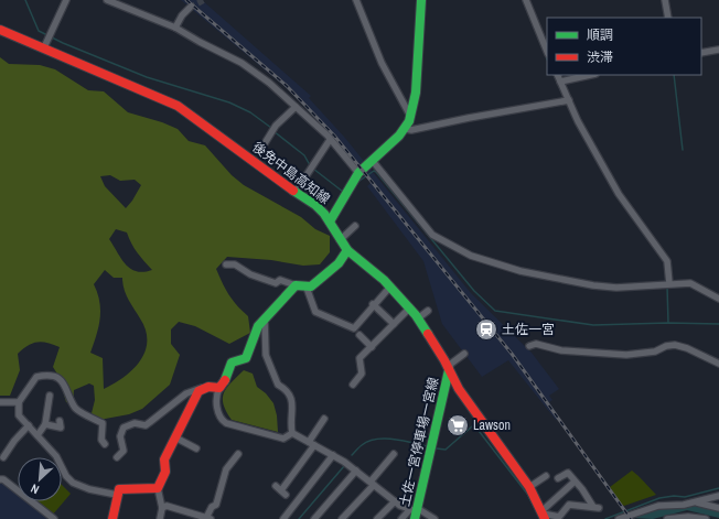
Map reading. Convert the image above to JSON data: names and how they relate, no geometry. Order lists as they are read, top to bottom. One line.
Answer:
{"streets":{"main road":["後免中島高知線","土佐一宮停車場一宮線"]},"crossings":[["後免中島高知線","土佐一宮停車場一宮線"]],"places":{"station":["土佐一宮"],"supermarket":["Lawson"]},"legend":["順調","渋滞"],"north":"bottom left"}
